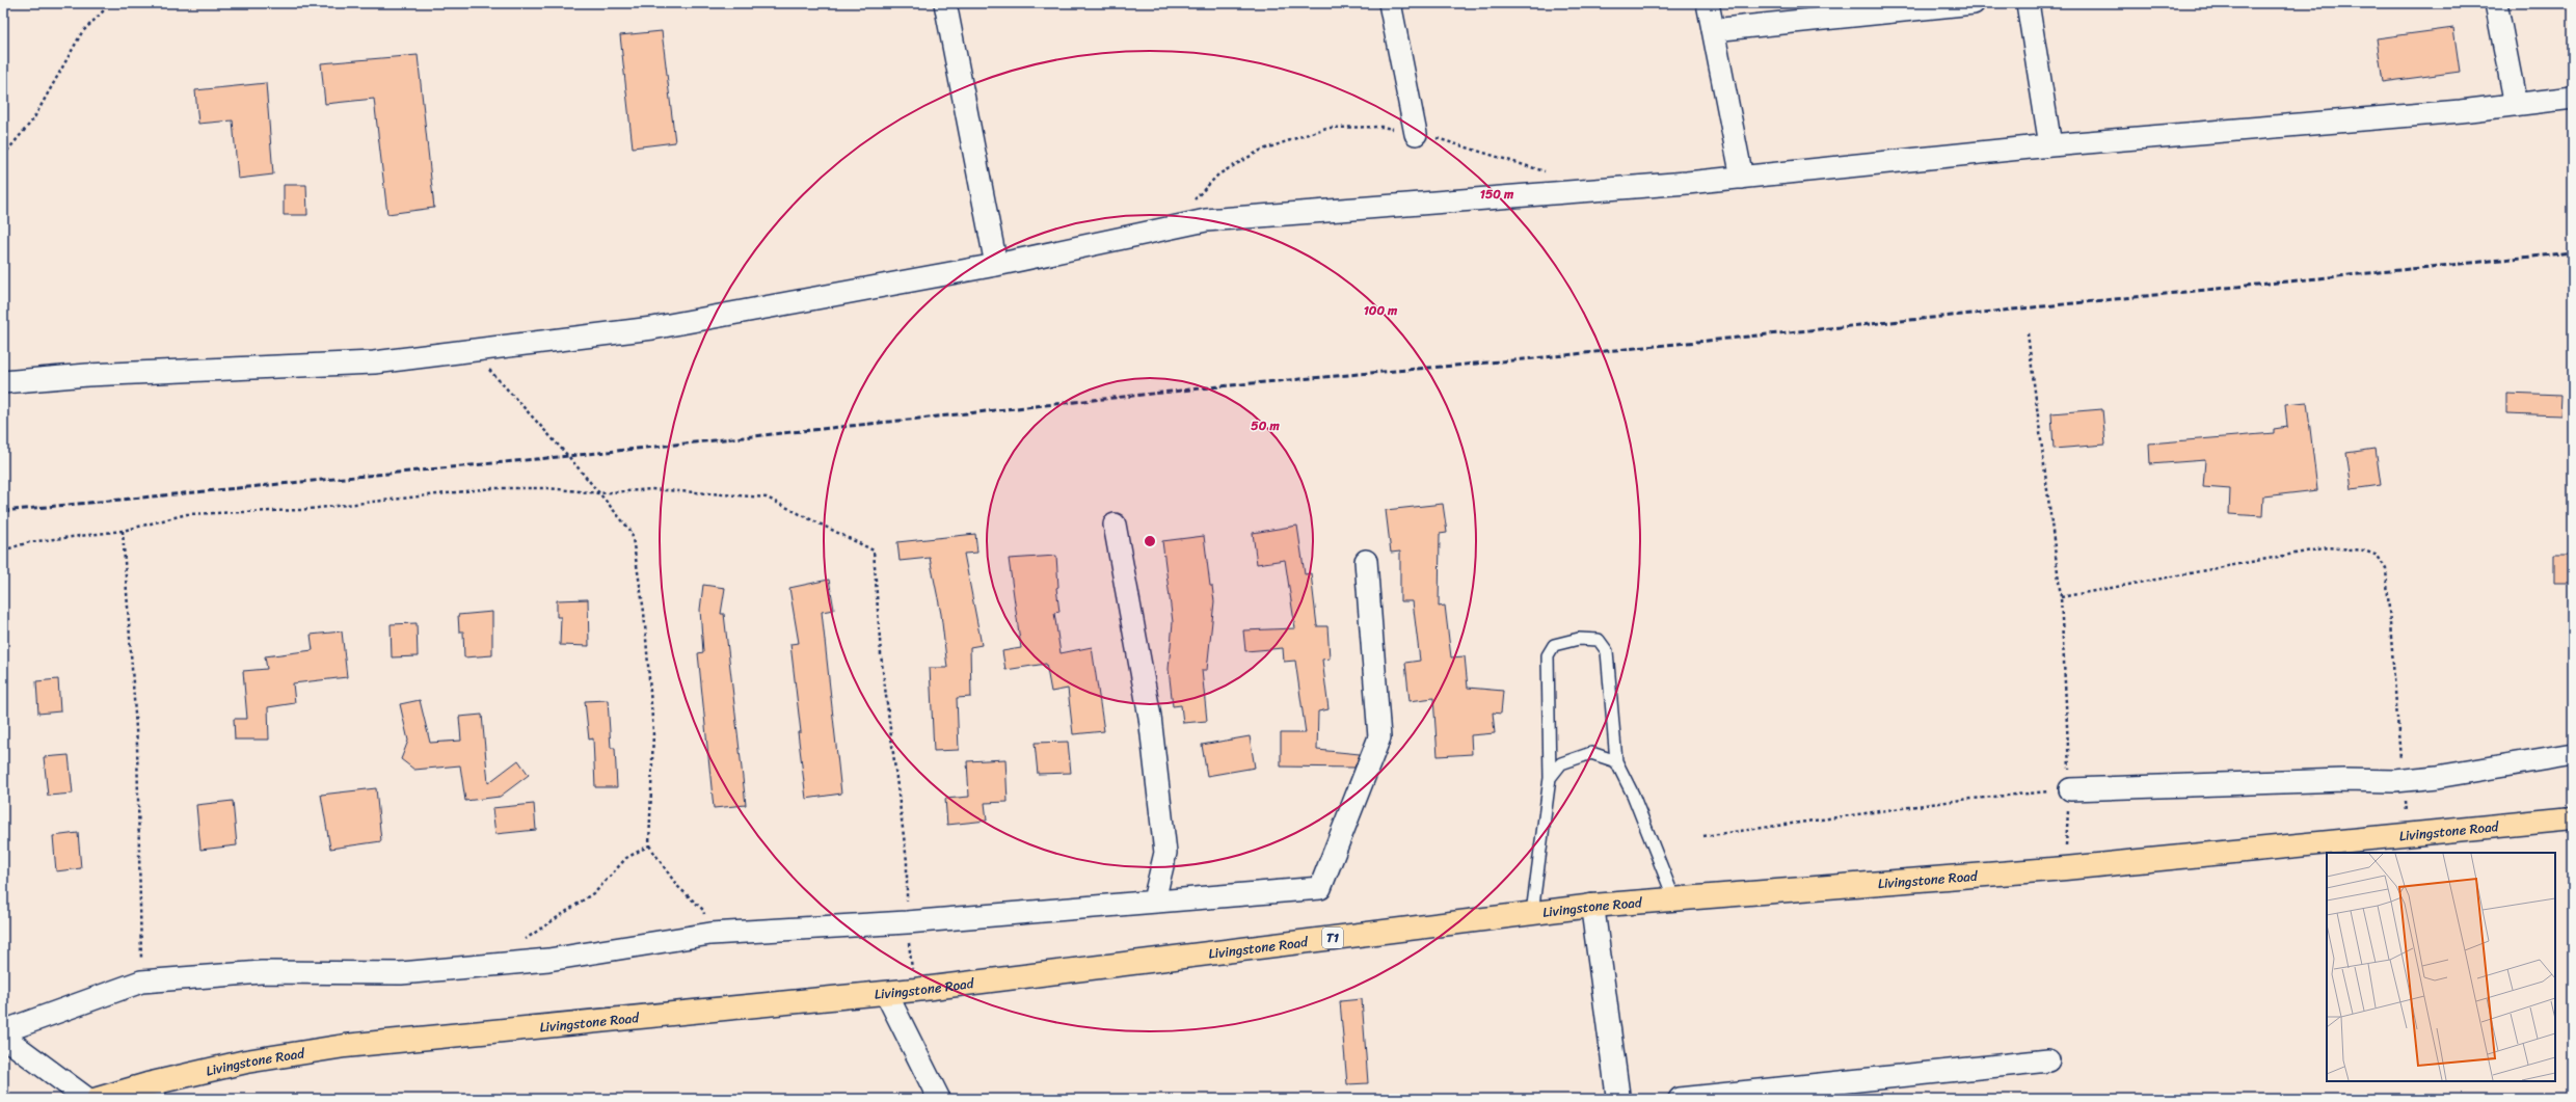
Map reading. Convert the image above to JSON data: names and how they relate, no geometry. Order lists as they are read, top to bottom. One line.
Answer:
{"streets":{"highway":["Livingstone Road","T1"]},"rings":["150 m","100 m","50 m"]}
